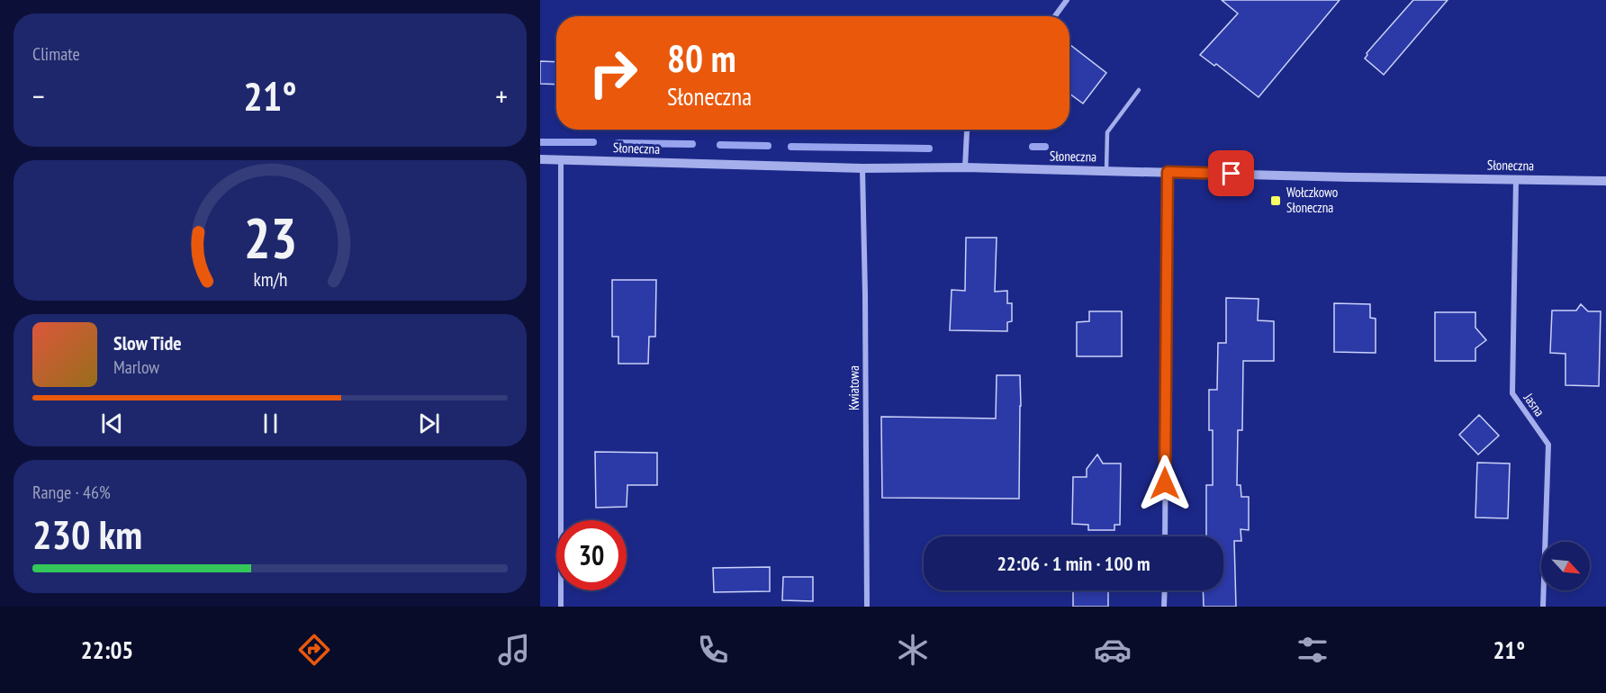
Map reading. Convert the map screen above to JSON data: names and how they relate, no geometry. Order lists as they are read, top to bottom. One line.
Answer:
{"streets":{"street":["Słoneczna","Kwiatowa","Jasna"]},"crossings":[["Słoneczna","Kwiatowa"],["Słoneczna","Jasna"]],"places":{"transit":["Wołczkowo Słoneczna"]},"north":"bottom right","page":{"tile":["Climate",["Range · 46%","230 km"]],"turn":["80 m","Słoneczna"],"heat":["−","21°","+"],"song":["Slow Tide","Marlow"],"limit":"30","trip":"22:06 · 1 min · 100 m","tabs":["22:05","21°"],"gauge":["23","km/h"]}}
